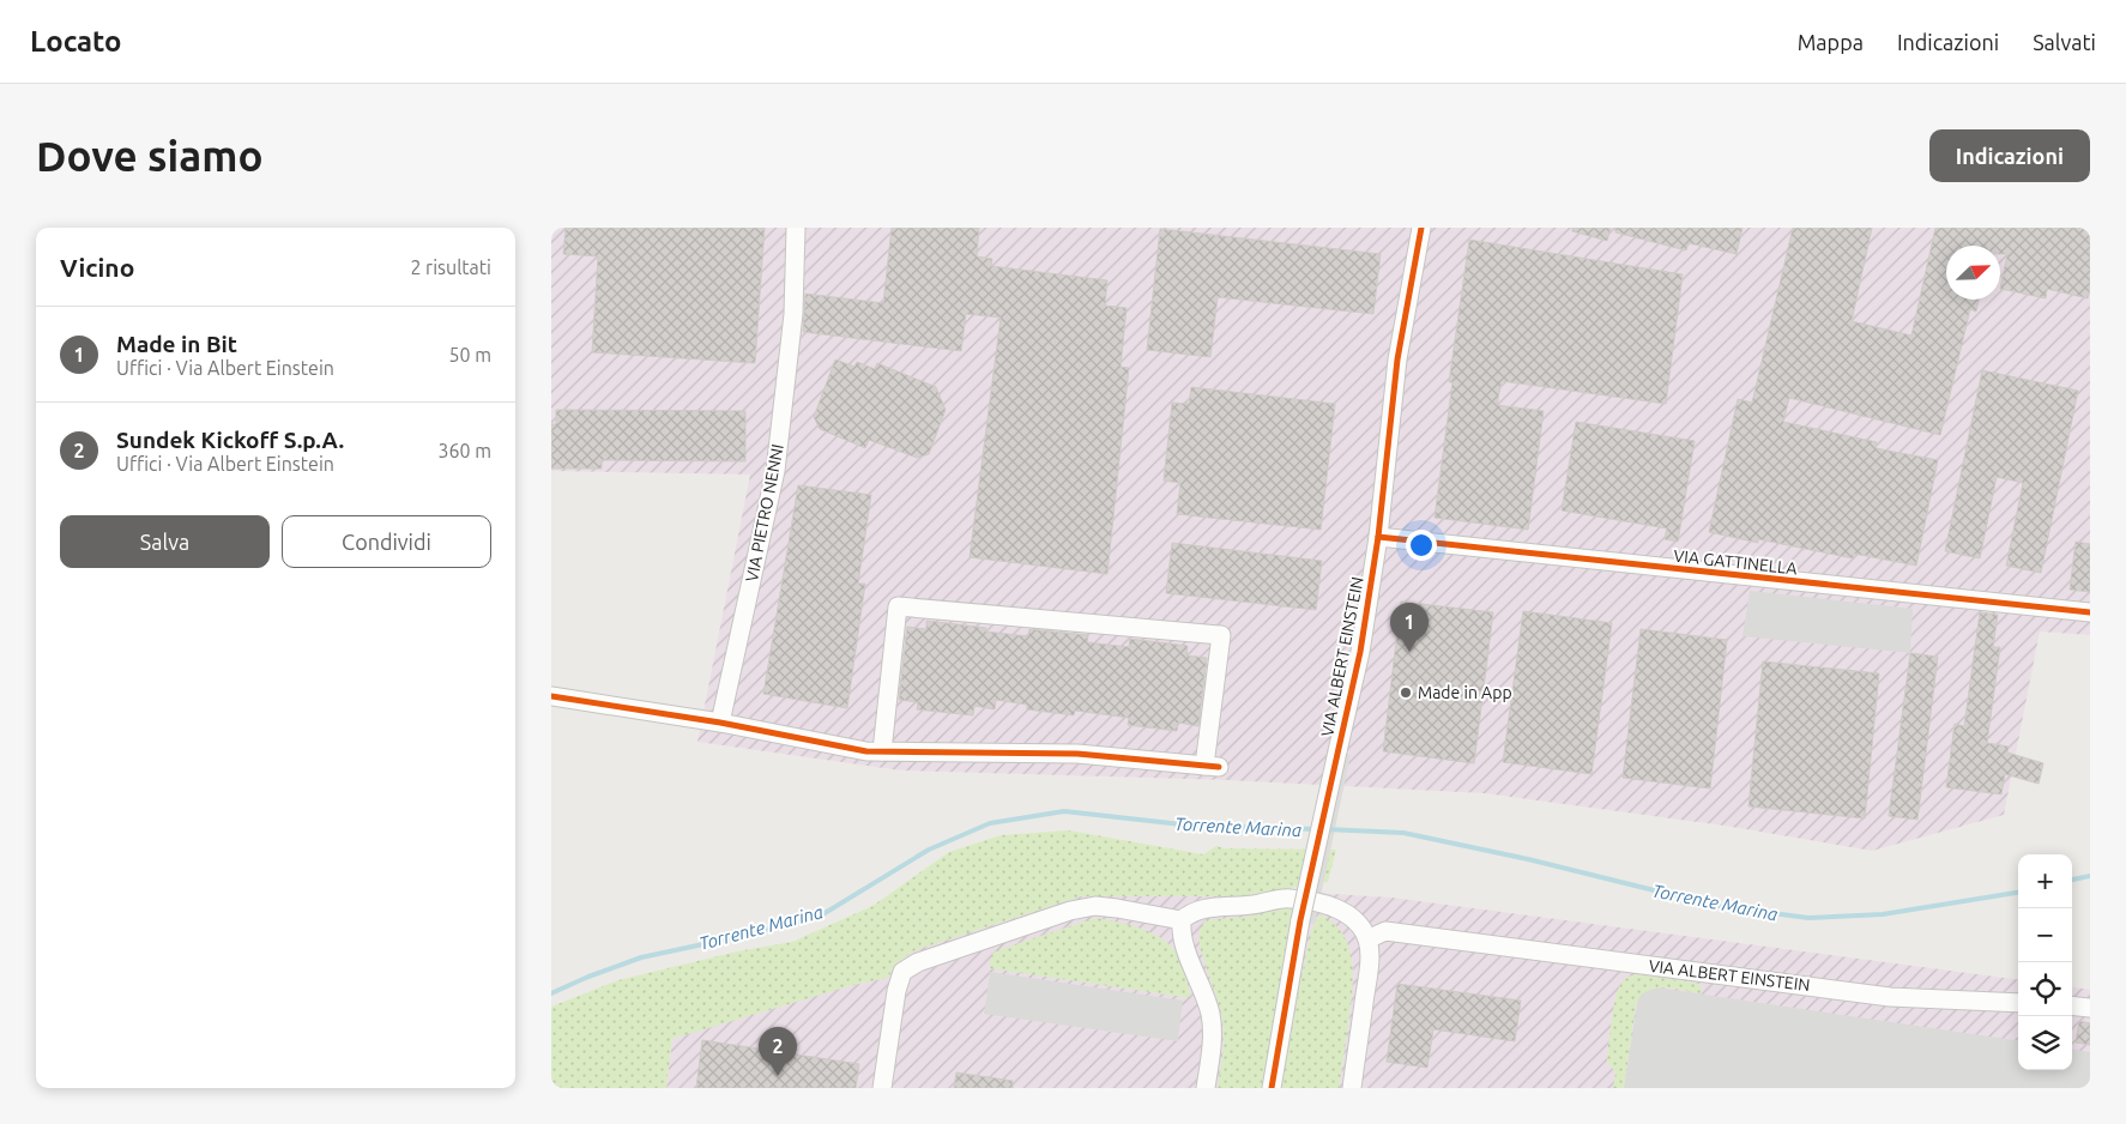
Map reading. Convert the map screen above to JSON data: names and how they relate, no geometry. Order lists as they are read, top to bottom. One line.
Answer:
{"streets":{"street":["VIA PIETRO NENNI","VIA GATTINELLA","VIA ALBERT EINSTEIN"]},"crossings":[["VIA GATTINELLA","VIA ALBERT EINSTEIN"]],"water":["Torrente Marina"],"places":["Made in App"],"north":"top right","page":{"header":"Locato","nav":["Mappa","Indicazioni","Salvati"],"buttons":["Indicazioni",["Salva","Condividi"]],"title":"Dove siamo","heading":["Vicino","2 risultati"],"list":[{"mark":"1","name":"Made in Bit","note":"Uffici · Via Albert Einstein","value":"50 m"},{"mark":"2","name":"Sundek Kickoff S.p.A.","note":"Uffici · Via Albert Einstein","value":"360 m"}],"pins":["1","2"],"map_buttons":["+","−"]}}
